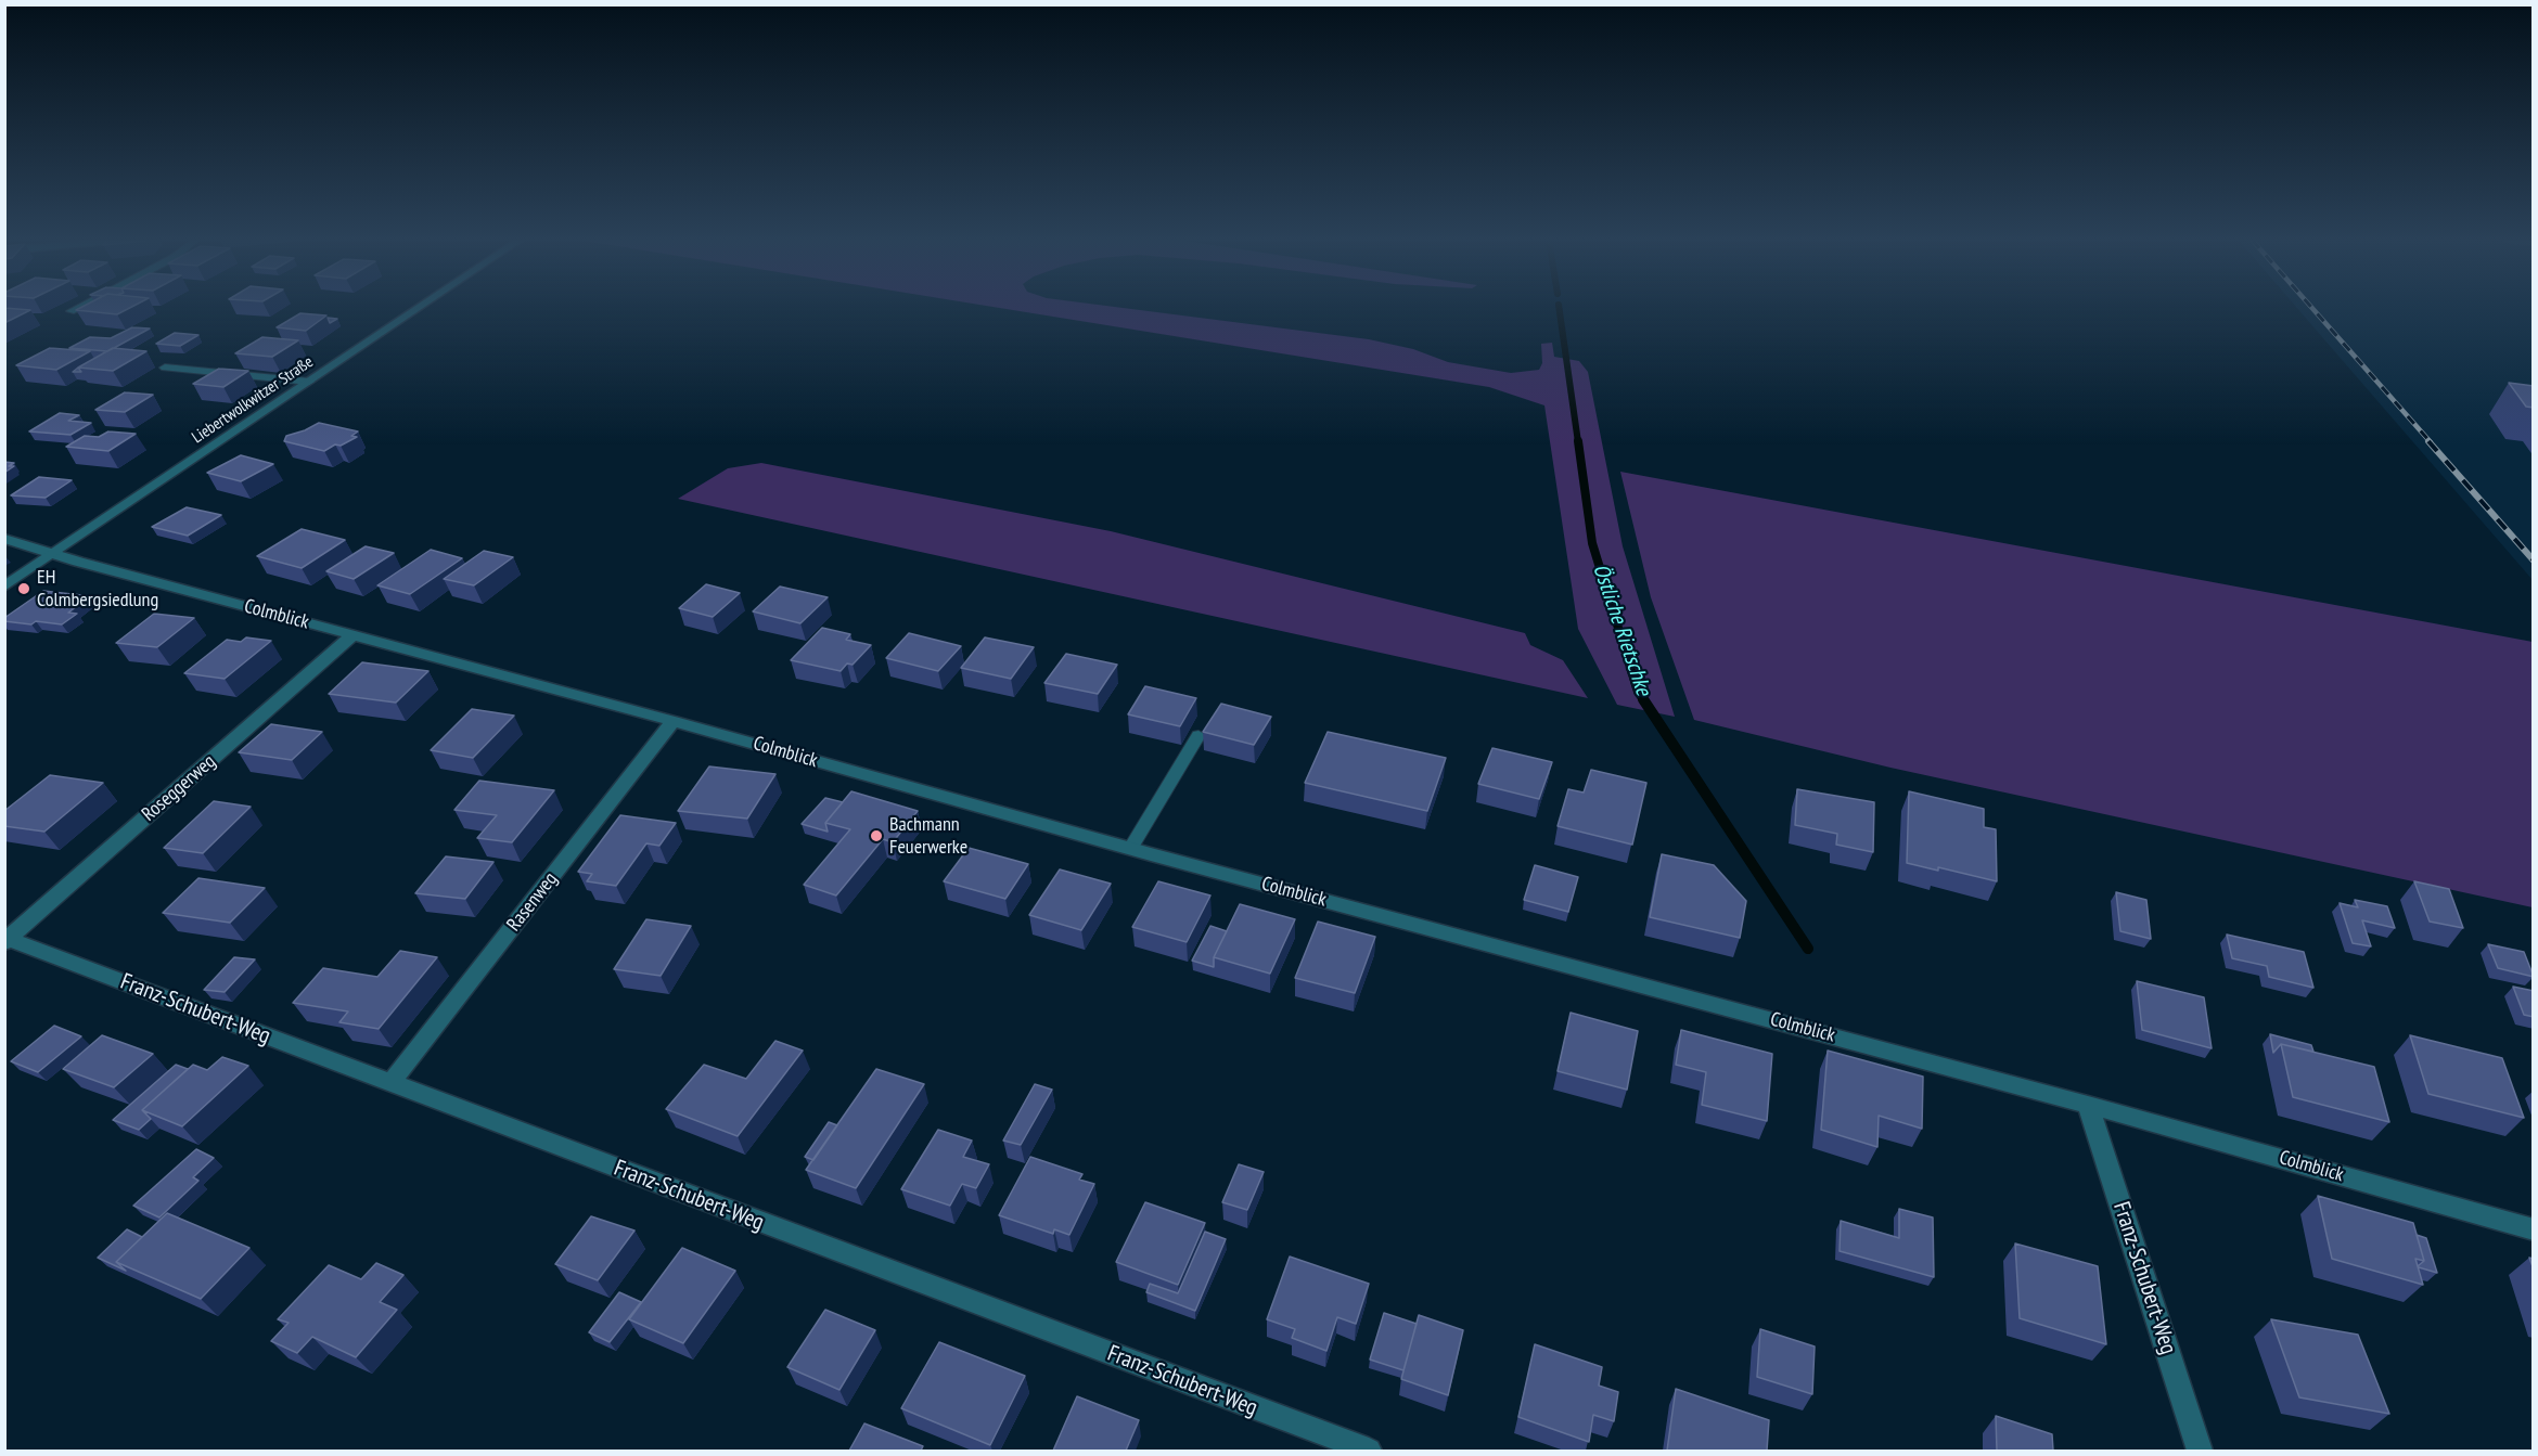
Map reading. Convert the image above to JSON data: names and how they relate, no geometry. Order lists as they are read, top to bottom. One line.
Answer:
{"streets":{"street":["Liebertwolkwitzer Straße","Colmblick","Roseggerweg","Rasenweg","Franz-Schubert-Weg"]},"crossings":[["Liebertwolkwitzer Straße","Colmblick"],["Colmblick","Roseggerweg"],["Colmblick","Rasenweg"],["Colmblick","Franz-Schubert-Weg"],["Roseggerweg","Franz-Schubert-Weg"],["Rasenweg","Franz-Schubert-Weg"]],"water":["Östliche Rietschke"],"places":["EH Colmbergsiedlung","Bachmann Feuerwerke"]}
